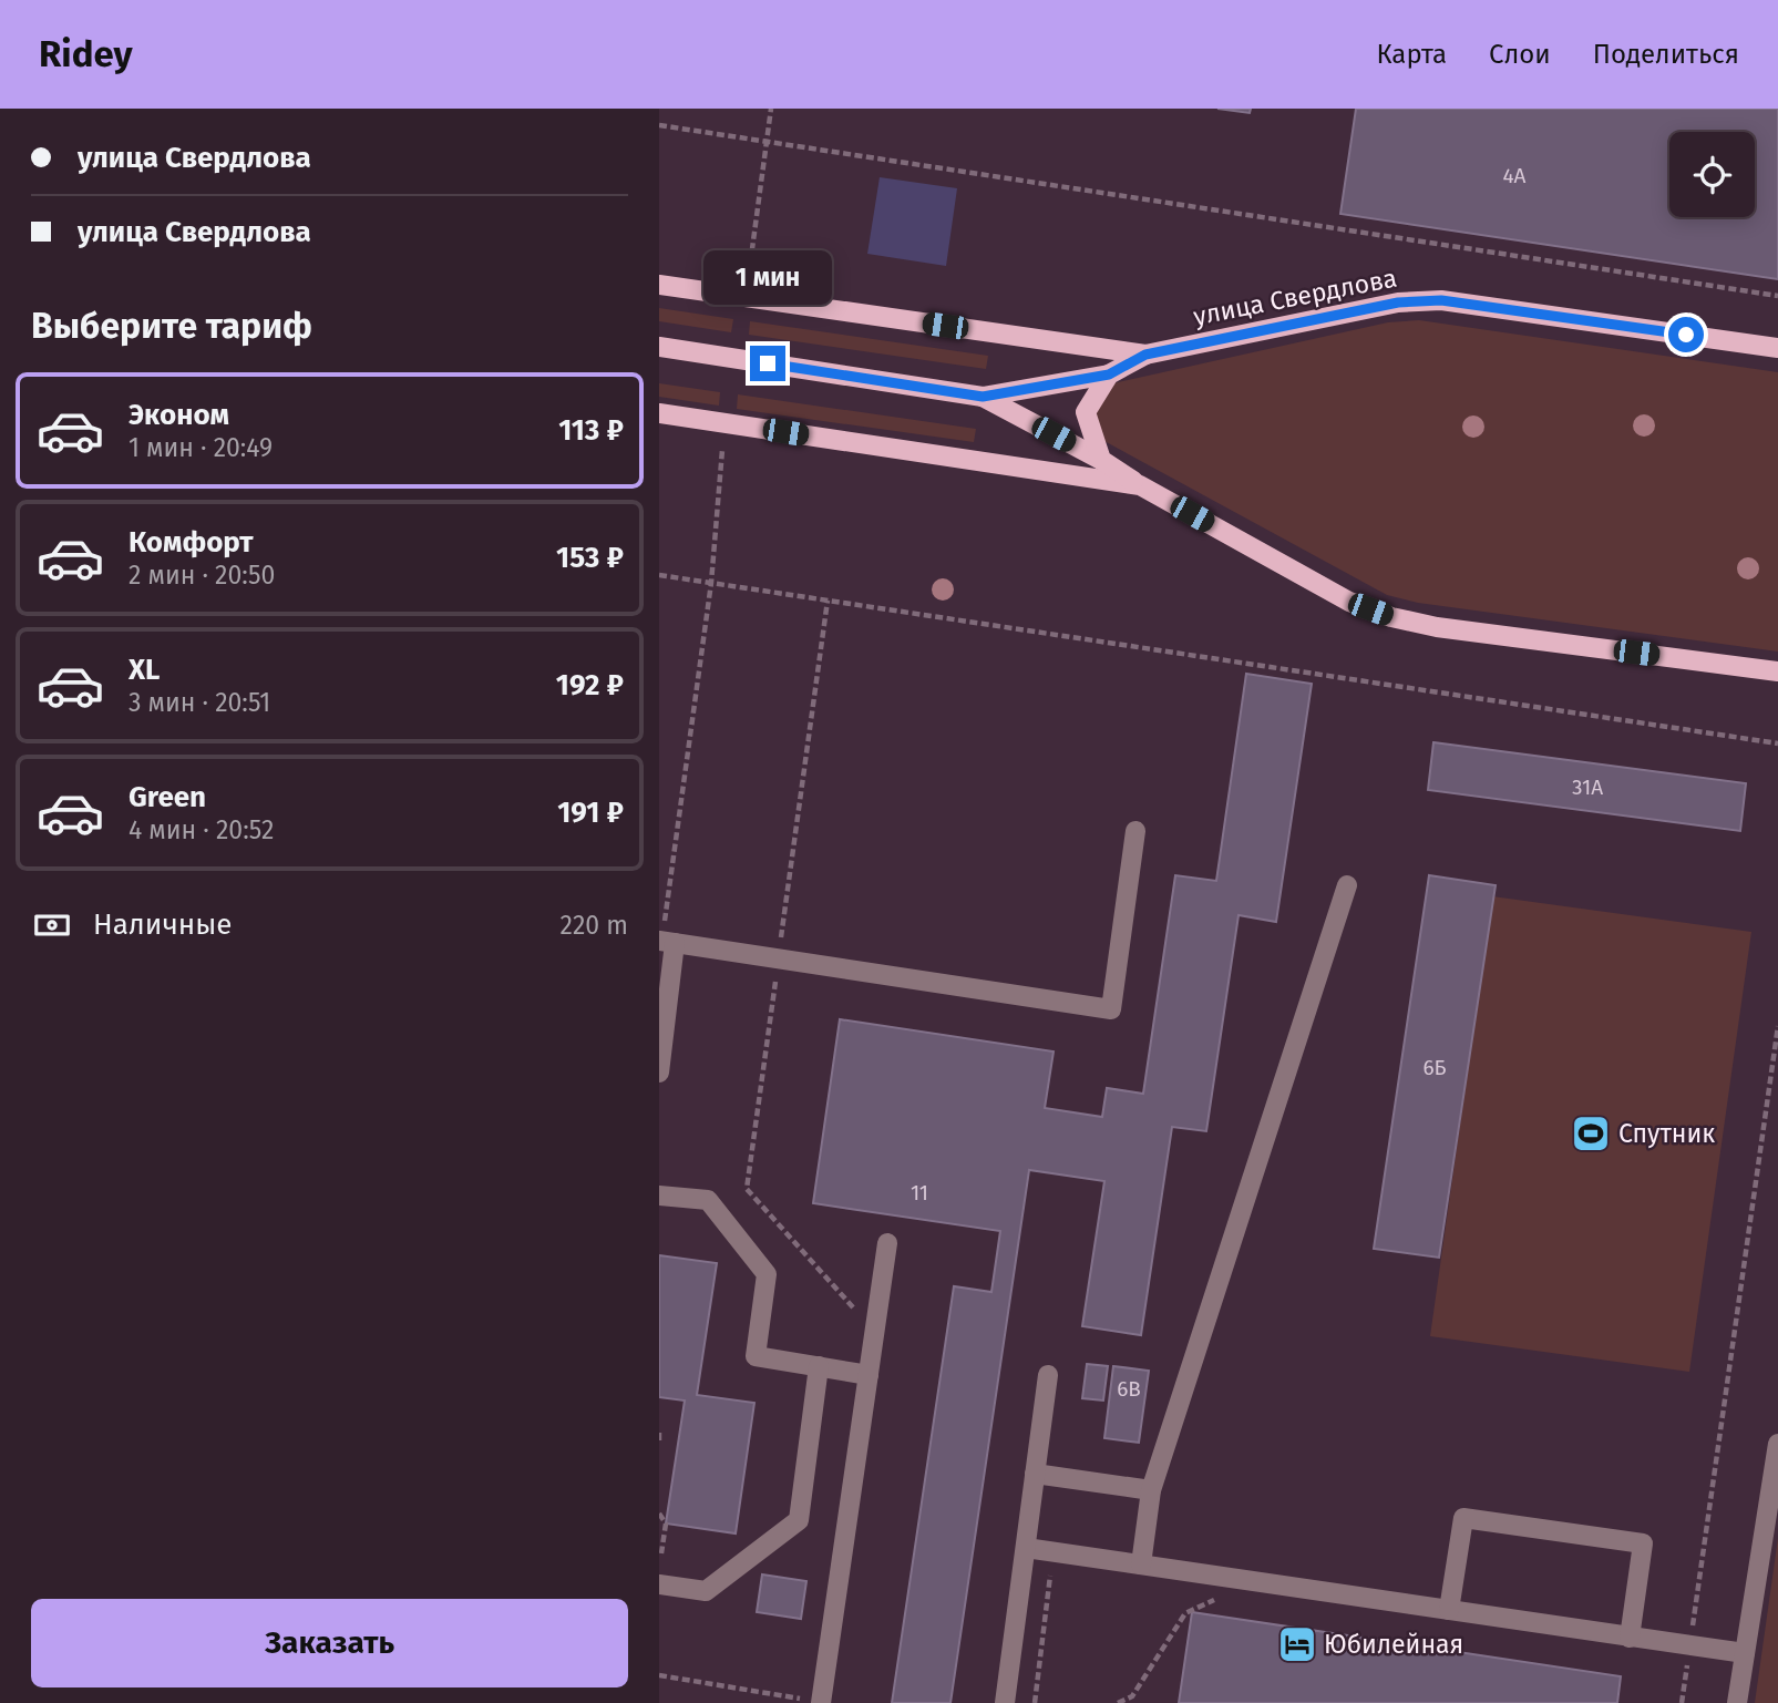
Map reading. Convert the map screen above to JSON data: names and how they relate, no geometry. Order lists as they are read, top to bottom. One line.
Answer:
{"streets":{"main road":["улица Свердлова"]},"places":{"sports":["Спутник"],"hotel":["Юбилейная"]},"house_numbers":["4А","31А","6Б","11","6В"],"page":{"header":"Ridey","nav":["Карта","Слои","Поделиться"],"banner":["улица Свердлова","улица Свердлова"],"bubble":"1 мин","heading":"Выберите тариф","list":[{"name":"Эконом","note":"1 мин · 20:49","value":"113 ₽"},{"name":"Комфорт","note":"2 мин · 20:50","value":"153 ₽"},{"name":"XL","note":"3 мин · 20:51","value":"192 ₽"},{"name":"Green","note":"4 мин · 20:52","value":"191 ₽"}],"pay":["Наличные","220 m"],"buttons":"Заказать"}}
